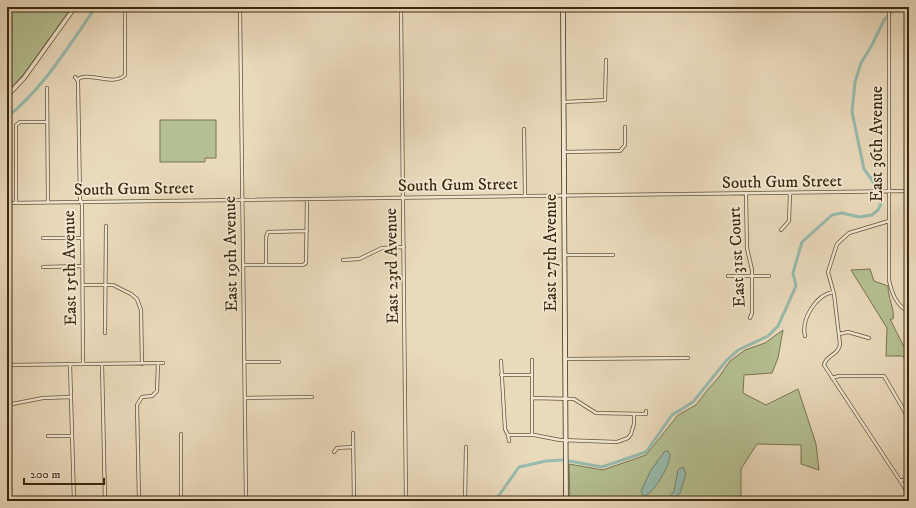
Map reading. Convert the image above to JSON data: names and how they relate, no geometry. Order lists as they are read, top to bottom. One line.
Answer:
{"streets":{"main road":["East 27th Avenue"],"street":["East 36th Avenue","South Gum Street","East 19th Avenue","East 31st Court","East 23rd Avenue","East 15th Avenue"]},"crossings":[["East 36th Avenue","South Gum Street"],["South Gum Street","East 27th Avenue"],["South Gum Street","East 19th Avenue"],["South Gum Street","East 31st Court"],["South Gum Street","East 23rd Avenue"],["South Gum Street","East 15th Avenue"]],"scale_bar":"200 m"}
